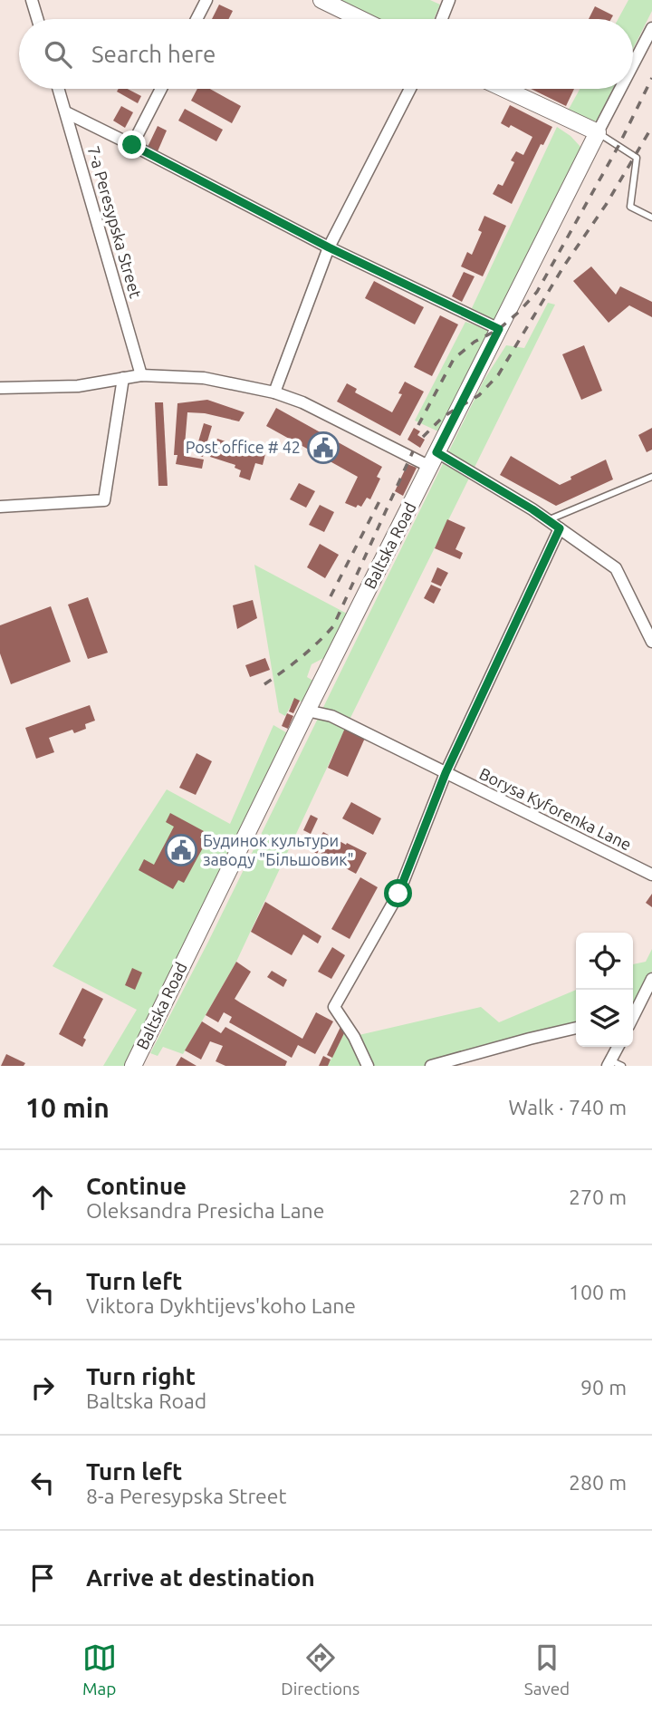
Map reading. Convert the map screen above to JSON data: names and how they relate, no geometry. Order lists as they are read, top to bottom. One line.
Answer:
{"streets":{"main road":["Baltska Road"],"street":["7-a Peresypska Street","Borysa Kyforenka Lane"]},"crossings":[["Baltska Road","Borysa Kyforenka Lane"]],"places":{"public building":["Post office # 42","Будинок культури заводу \"Більшовик\""]},"page":{"search":"Search here","heading":["10 min","Walk · 740 m"],"list":[["Continue","Oleksandra Presicha Lane","270 m"],["Turn left","Viktora Dykhtijevs'koho Lane","100 m"],["Turn right","Baltska Road","90 m"],["Turn left","8-a Peresypska Street","280 m"],"Arrive at destination"],"nav":["Map","Directions","Saved"]}}
